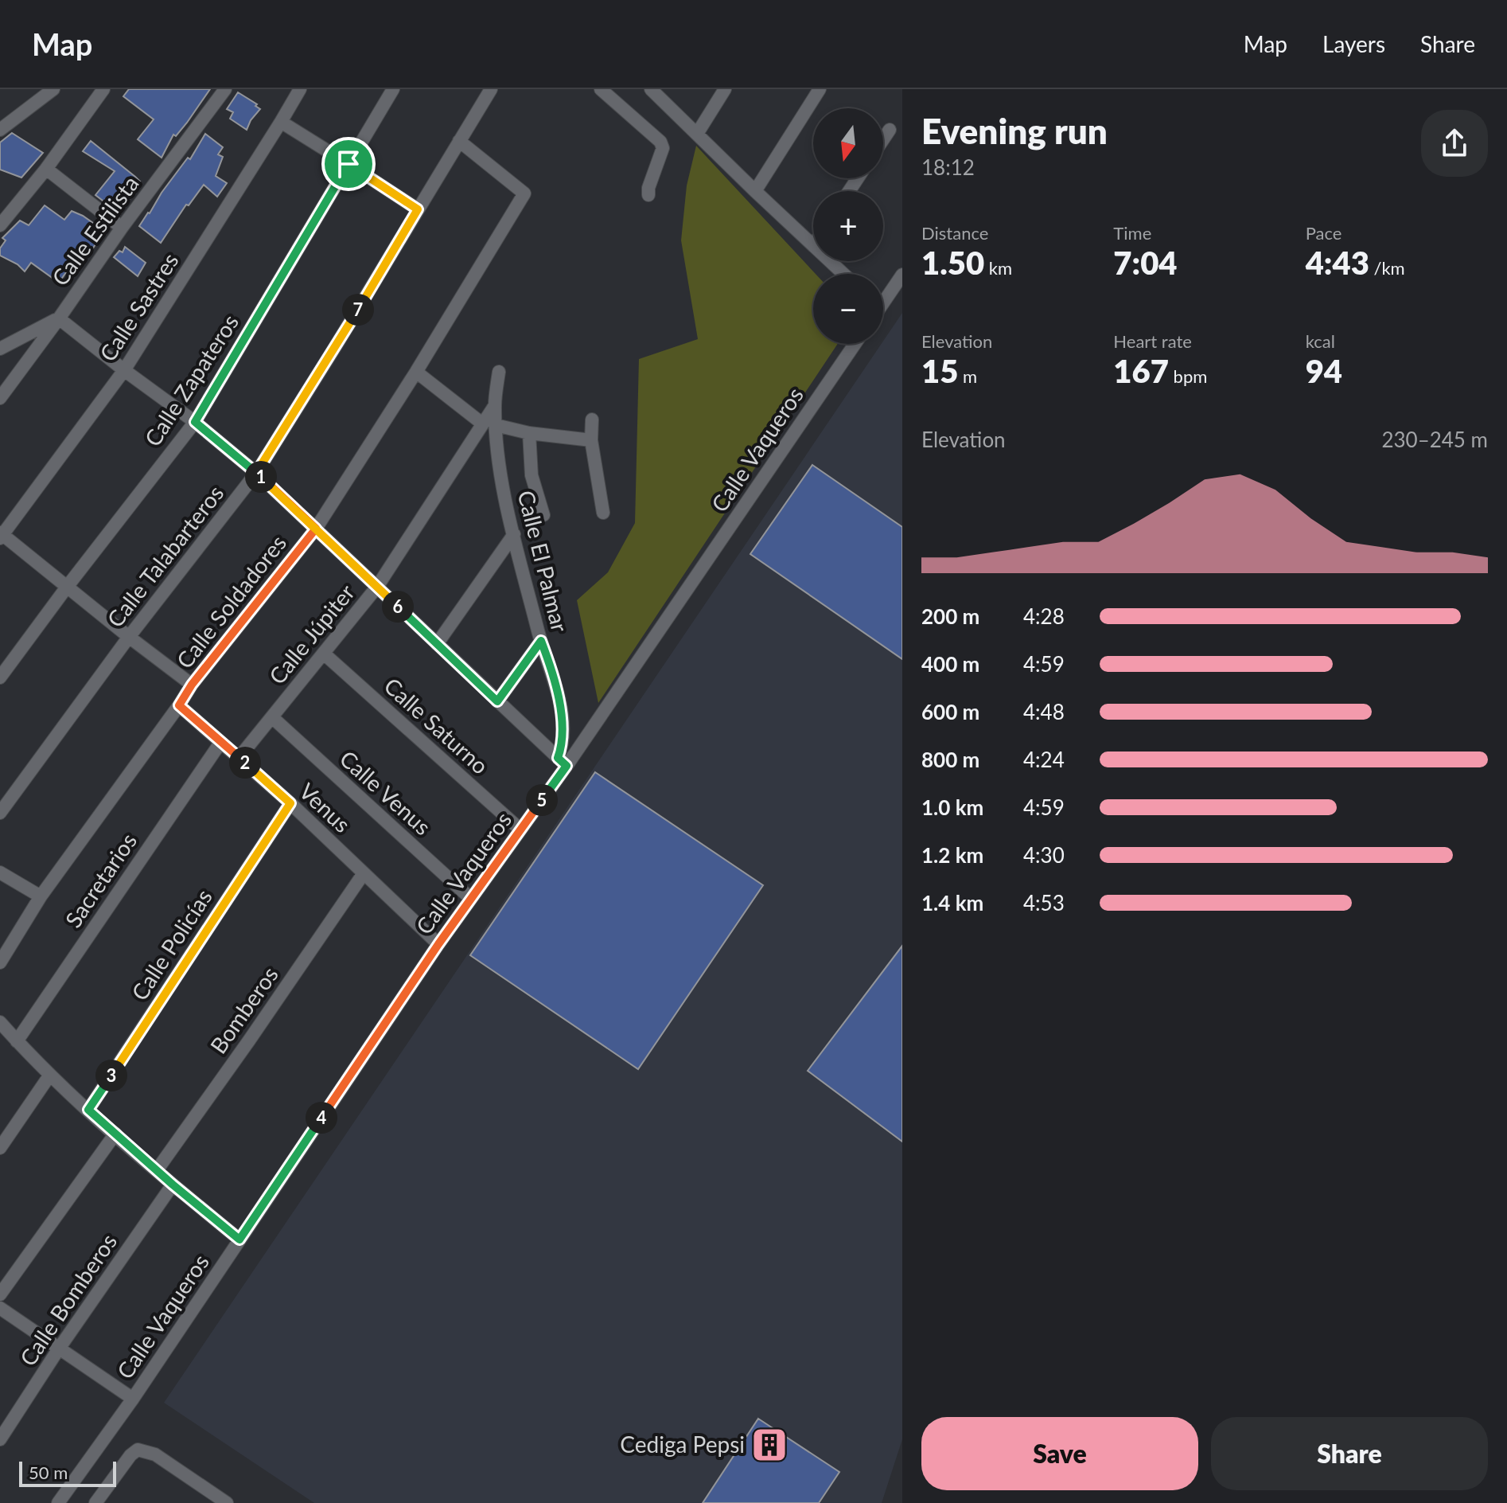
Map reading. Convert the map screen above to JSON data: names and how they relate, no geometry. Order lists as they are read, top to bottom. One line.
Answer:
{"streets":{"street":["Calle Estilista","Calle Sastres","Calle Zapateros","Calle Vaqueros","Calle Talabarteros","Calle El Palmar","Calle Soldadores","Calle Júpiter","Calle Saturno","Calle Venus","Venus","Sacretarios","Calle Policías","Bomberos","Calle Bomberos"]},"crossings":[["Calle Vaqueros","Calle El Palmar"],["Calle Vaqueros","Calle Saturno"],["Calle Vaqueros","Calle Venus"],["Calle Vaqueros","Venus"],["Calle Talabarteros","Calle Soldadores"],["Calle El Palmar","Calle Júpiter"],["Calle Soldadores","Venus"],["Calle Júpiter","Calle Saturno"],["Calle Júpiter","Calle Venus"],["Calle Júpiter","Venus"],["Venus","Sacretarios"],["Venus","Calle Policías"],["Venus","Bomberos"]],"places":{"building":["Cediga Pepsi"]},"scale_bar":"50 m","north":"bottom","page":{"header":"Map","nav":["Map","Layers","Share"],"heading":["Evening run","18:12"],"map_buttons":["+","−"],"stats":[["Distance","1.50 km"],["Time","7:04"],["Pace","4:43 /km"],["Elevation","15 m"],["Heart rate","167 bpm"],["kcal","94"]],"pins":["7","1","6","2","5","3","4"],"chart":["Elevation","230–245 m"],"list":[{"name":"200 m","note":"4:28"},{"name":"400 m","note":"4:59"},{"name":"600 m","note":"4:48"},{"name":"800 m","note":"4:24"},{"name":"1.0 km","note":"4:59"},{"name":"1.2 km","note":"4:30"},{"name":"1.4 km","note":"4:53"}],"buttons":["Save","Share"],"scale":"50 m"}}
